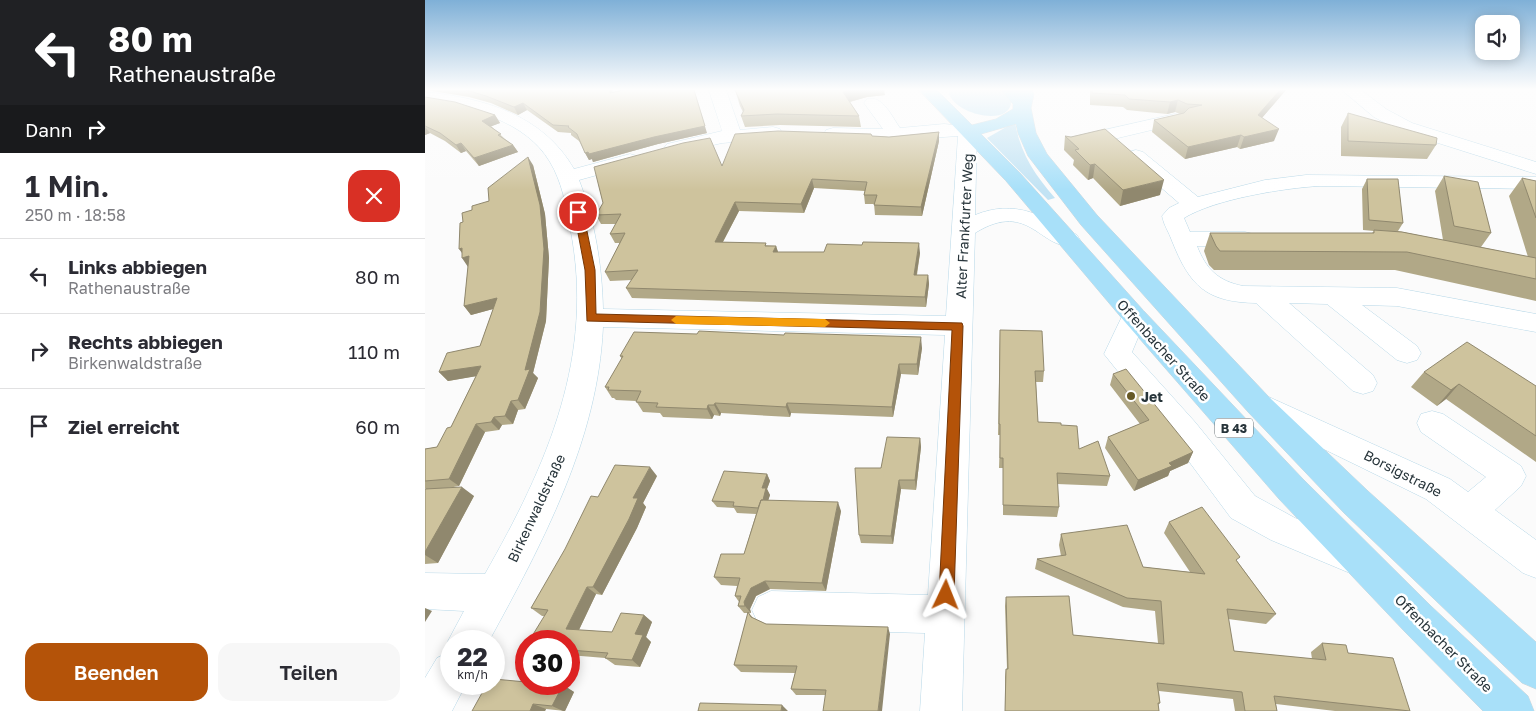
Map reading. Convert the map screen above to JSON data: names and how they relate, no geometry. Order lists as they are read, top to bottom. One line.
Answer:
{"streets":{"main road":["Offenbacher Straße","B 43"],"street":["Alter Frankfurter Weg","Borsigstraße","Birkenwaldstraße"]},"crossings":[["Alter Frankfurter Weg","Offenbacher Straße"],["B 43","Borsigstraße"]],"places":["Jet"],"page":{"turn":["80 m","Rathenaustraße"],"then":"Dann","heading":["1 Min.","250 m · 18:58"],"list":[{"name":"Links abbiegen","note":"Rathenaustraße","value":"80 m"},{"name":"Rechts abbiegen","note":"Birkenwaldstraße","value":"110 m"},{"name":"Ziel erreicht","value":"60 m"}],"speed":"22 km/h","limit":"30","buttons":["Beenden","Teilen"]}}
